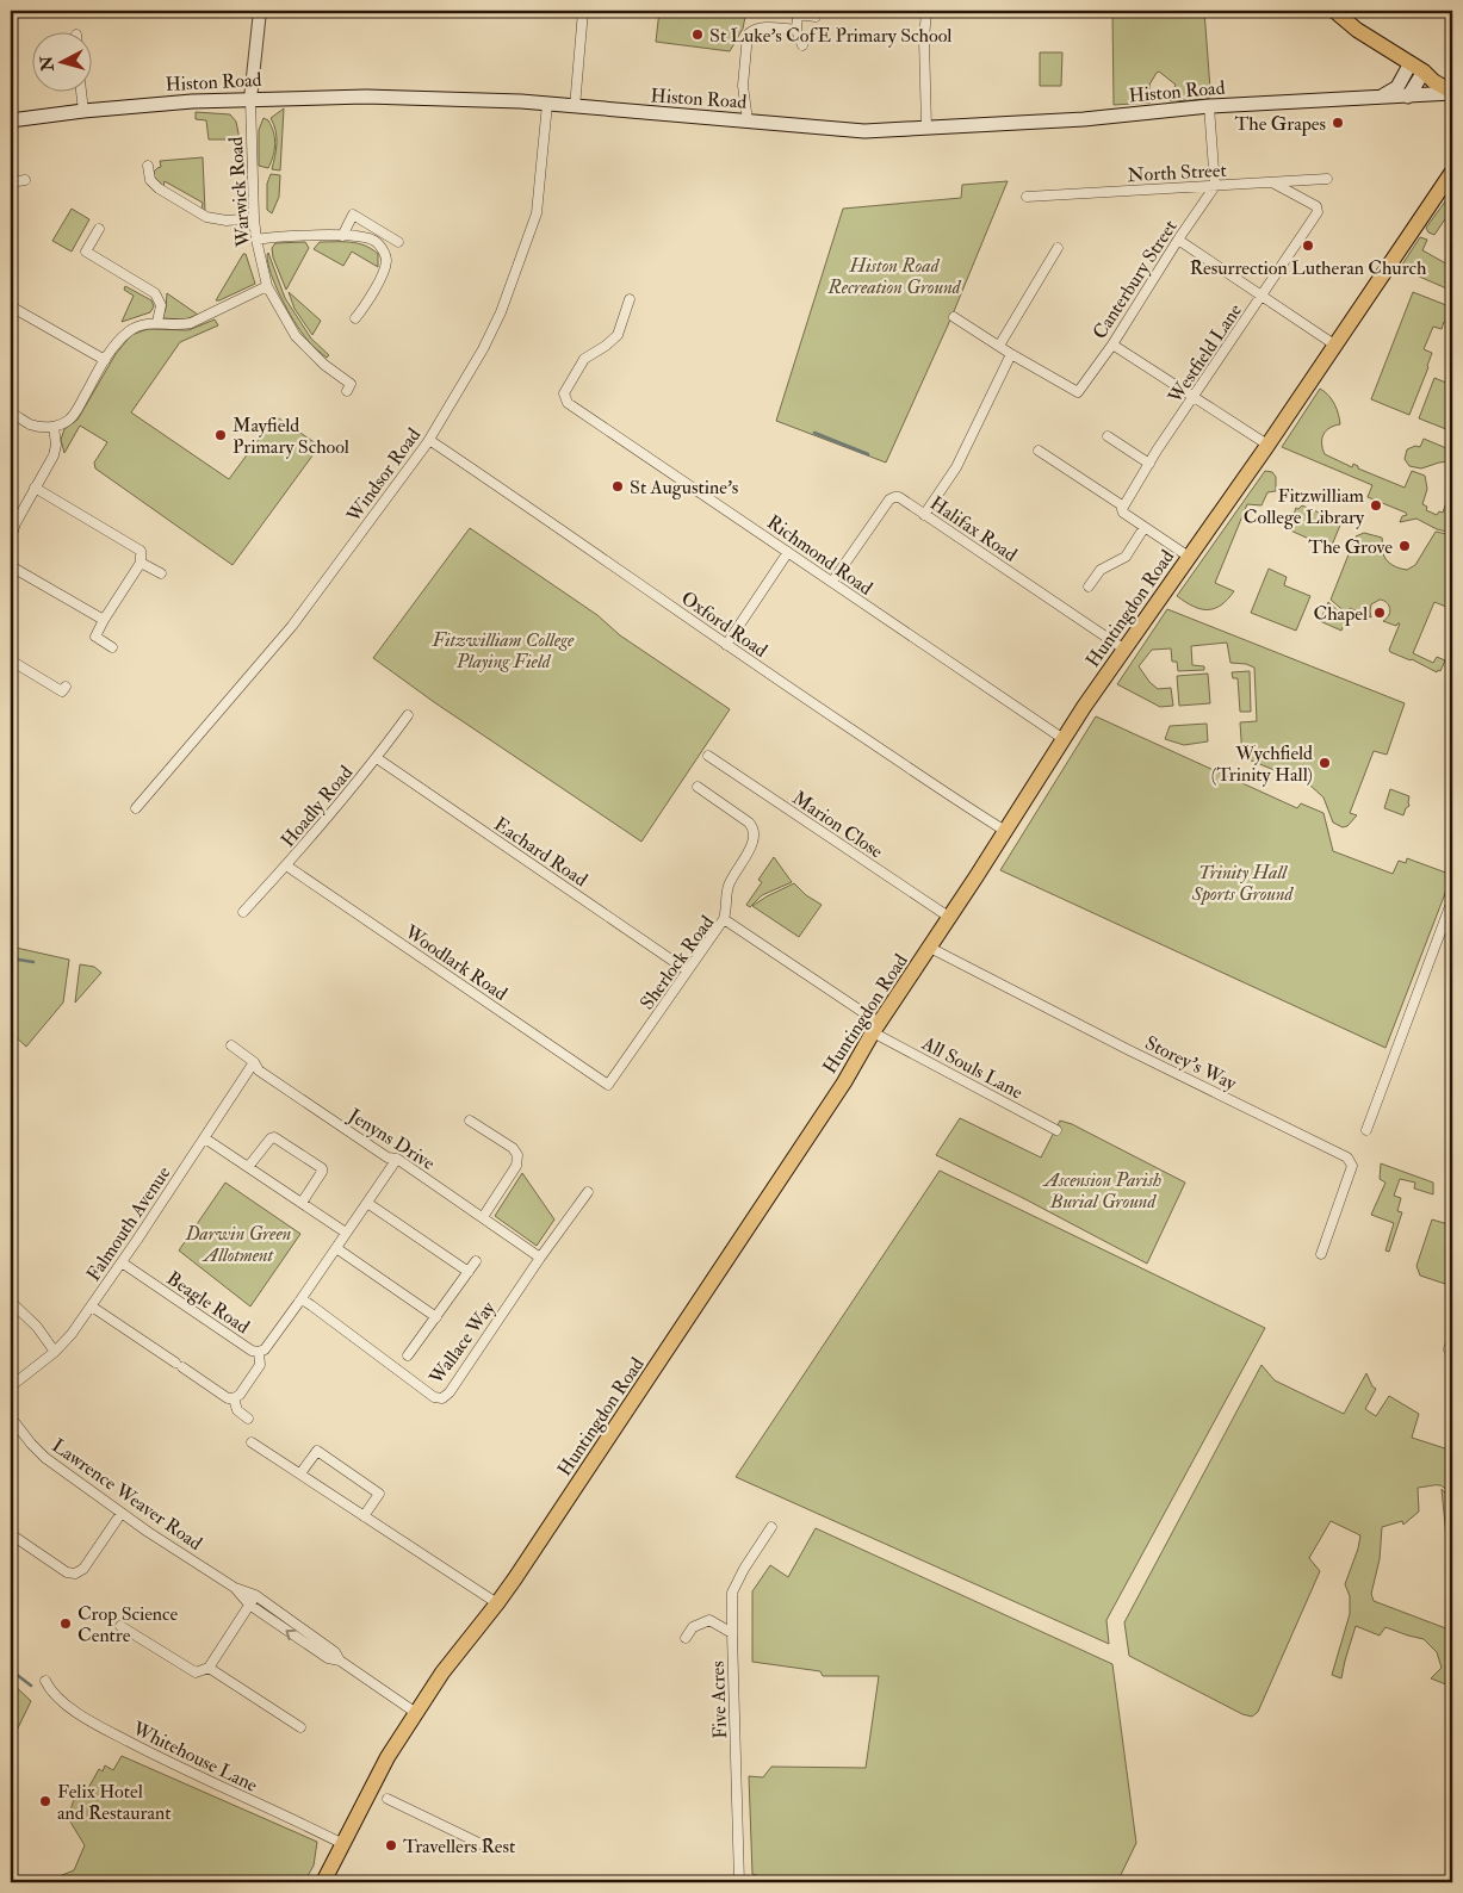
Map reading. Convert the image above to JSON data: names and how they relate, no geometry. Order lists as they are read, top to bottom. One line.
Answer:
{"streets":{"main road":["Histon Road","Huntingdon Road"],"street":["North Street","Warwick Road","Canterbury Street","Westfield Lane","Windsor Road","Halifax Road","Richmond Road","Oxford Road","Hoadly Road","Marion Close","Eachard Road","Woodlark Road","Sherlock Road","Storey's Way","All Souls Lane","Jenyns Drive","Falmouth Avenue","Beagle Road","Wallace Way","Lawrence Weaver Road","Five Acres","Whitehouse Lane"]},"crossings":[["Histon Road","Warwick Road"],["Histon Road","Windsor Road"],["North Street","Canterbury Street"],["North Street","Westfield Lane"],["Windsor Road","Oxford Road"],["Halifax Road","Richmond Road"],["Halifax Road","Huntingdon Road"],["Richmond Road","Huntingdon Road"],["Huntingdon Road","Oxford Road"],["Huntingdon Road","Marion Close"],["Huntingdon Road","Sherlock Road"],["Huntingdon Road","Storey's Way"],["Huntingdon Road","All Souls Lane"],["Huntingdon Road","Lawrence Weaver Road"],["Huntingdon Road","Whitehouse Lane"],["Hoadly Road","Eachard Road"],["Hoadly Road","Woodlark Road"],["Eachard Road","Sherlock Road"],["Woodlark Road","Sherlock Road"],["Sherlock Road","All Souls Lane"],["Jenyns Drive","Falmouth Avenue"],["Jenyns Drive","Beagle Road"],["Jenyns Drive","Wallace Way"],["Falmouth Avenue","Beagle Road"],["Beagle Road","Wallace Way"]],"parks":["Histon Road Recreation Ground","Fitzwilliam College Playing Field","Trinity Hall Sports Ground","Ascension Parish Burial Ground","Darwin Green Allotment"],"places":["St Luke's CofE Primary School","The Grapes","Resurrection Lutheran Church","Mayfield Primary School","St Augustine's","Fitzwilliam College Library","The Grove","Chapel","Wychfield (Trinity Hall)","Crop Science Centre","Felix Hotel and Restaurant","Travellers Rest"],"north":"left"}
